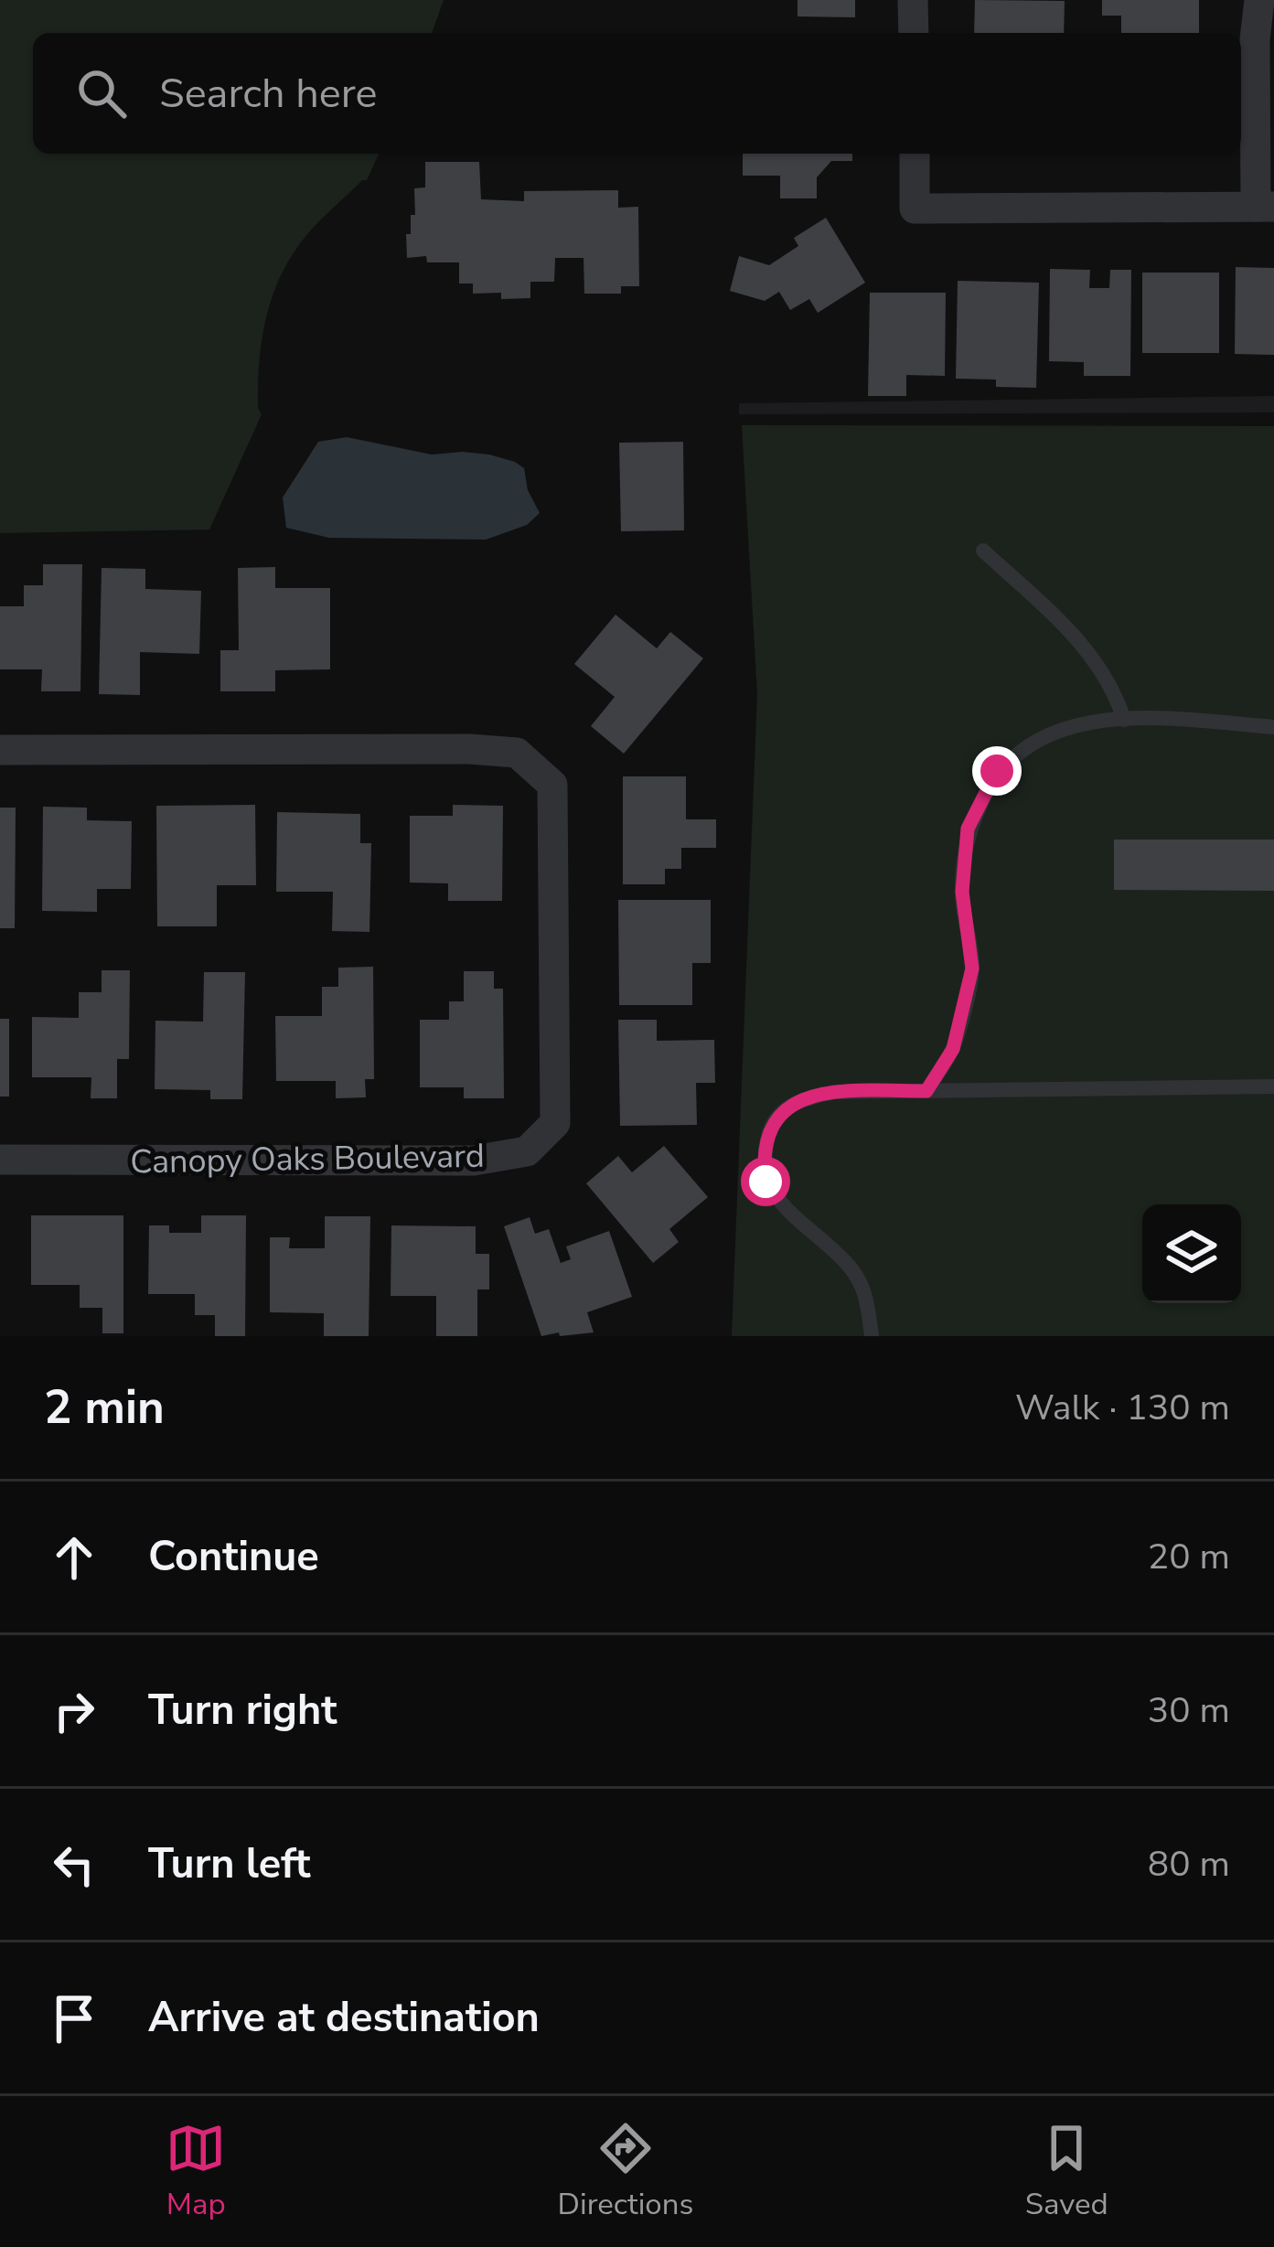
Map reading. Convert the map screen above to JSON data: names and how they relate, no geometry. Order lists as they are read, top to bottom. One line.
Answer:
{"streets":{"street":["Canopy Oaks Boulevard"]},"page":{"search":"Search here","heading":["2 min","Walk · 130 m"],"list":[["Continue","20 m"],["Turn right","30 m"],["Turn left","80 m"],"Arrive at destination"],"nav":["Map","Directions","Saved"]}}
